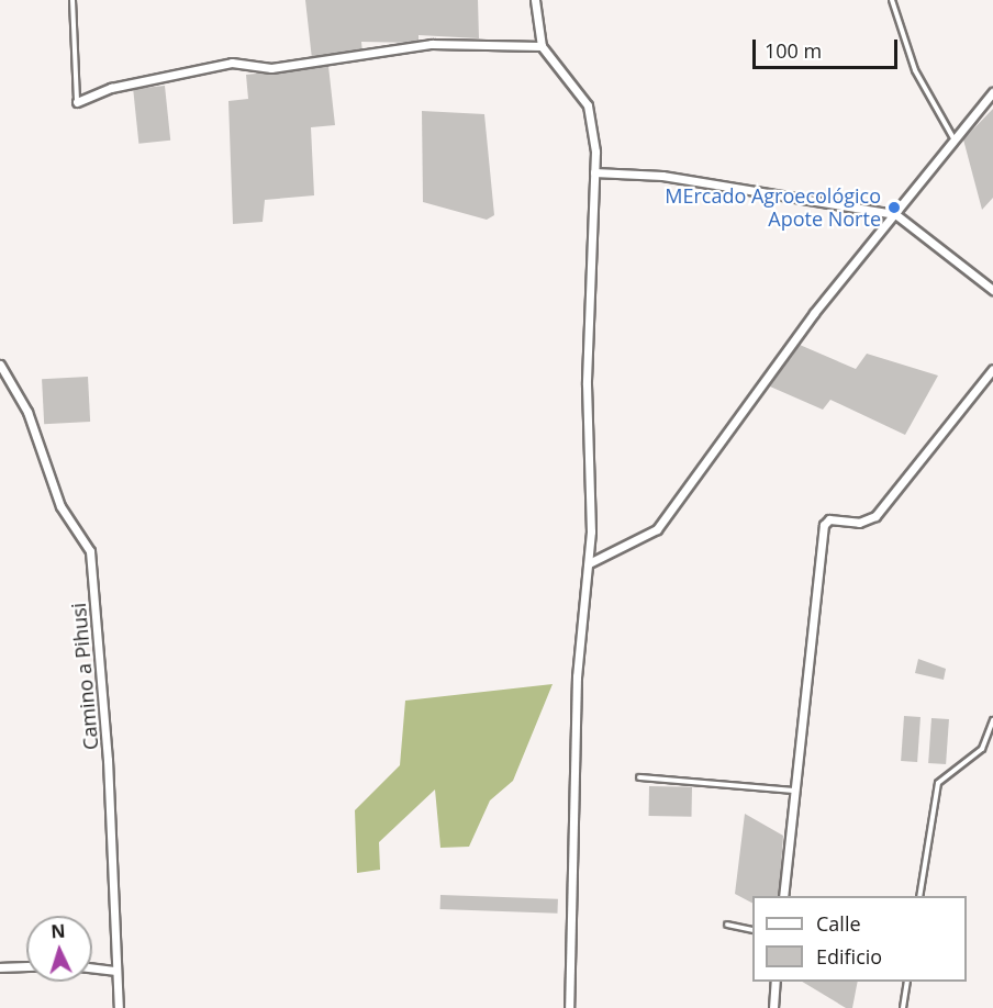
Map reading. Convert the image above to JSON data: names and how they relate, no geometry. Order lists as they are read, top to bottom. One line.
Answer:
{"streets":{"street":["Camino a Pihusi"]},"places":["MErcado Agroecológico Apote Norte"],"legend":["Calle","Edificio"],"scale_bar":"100 m","north":"top"}
